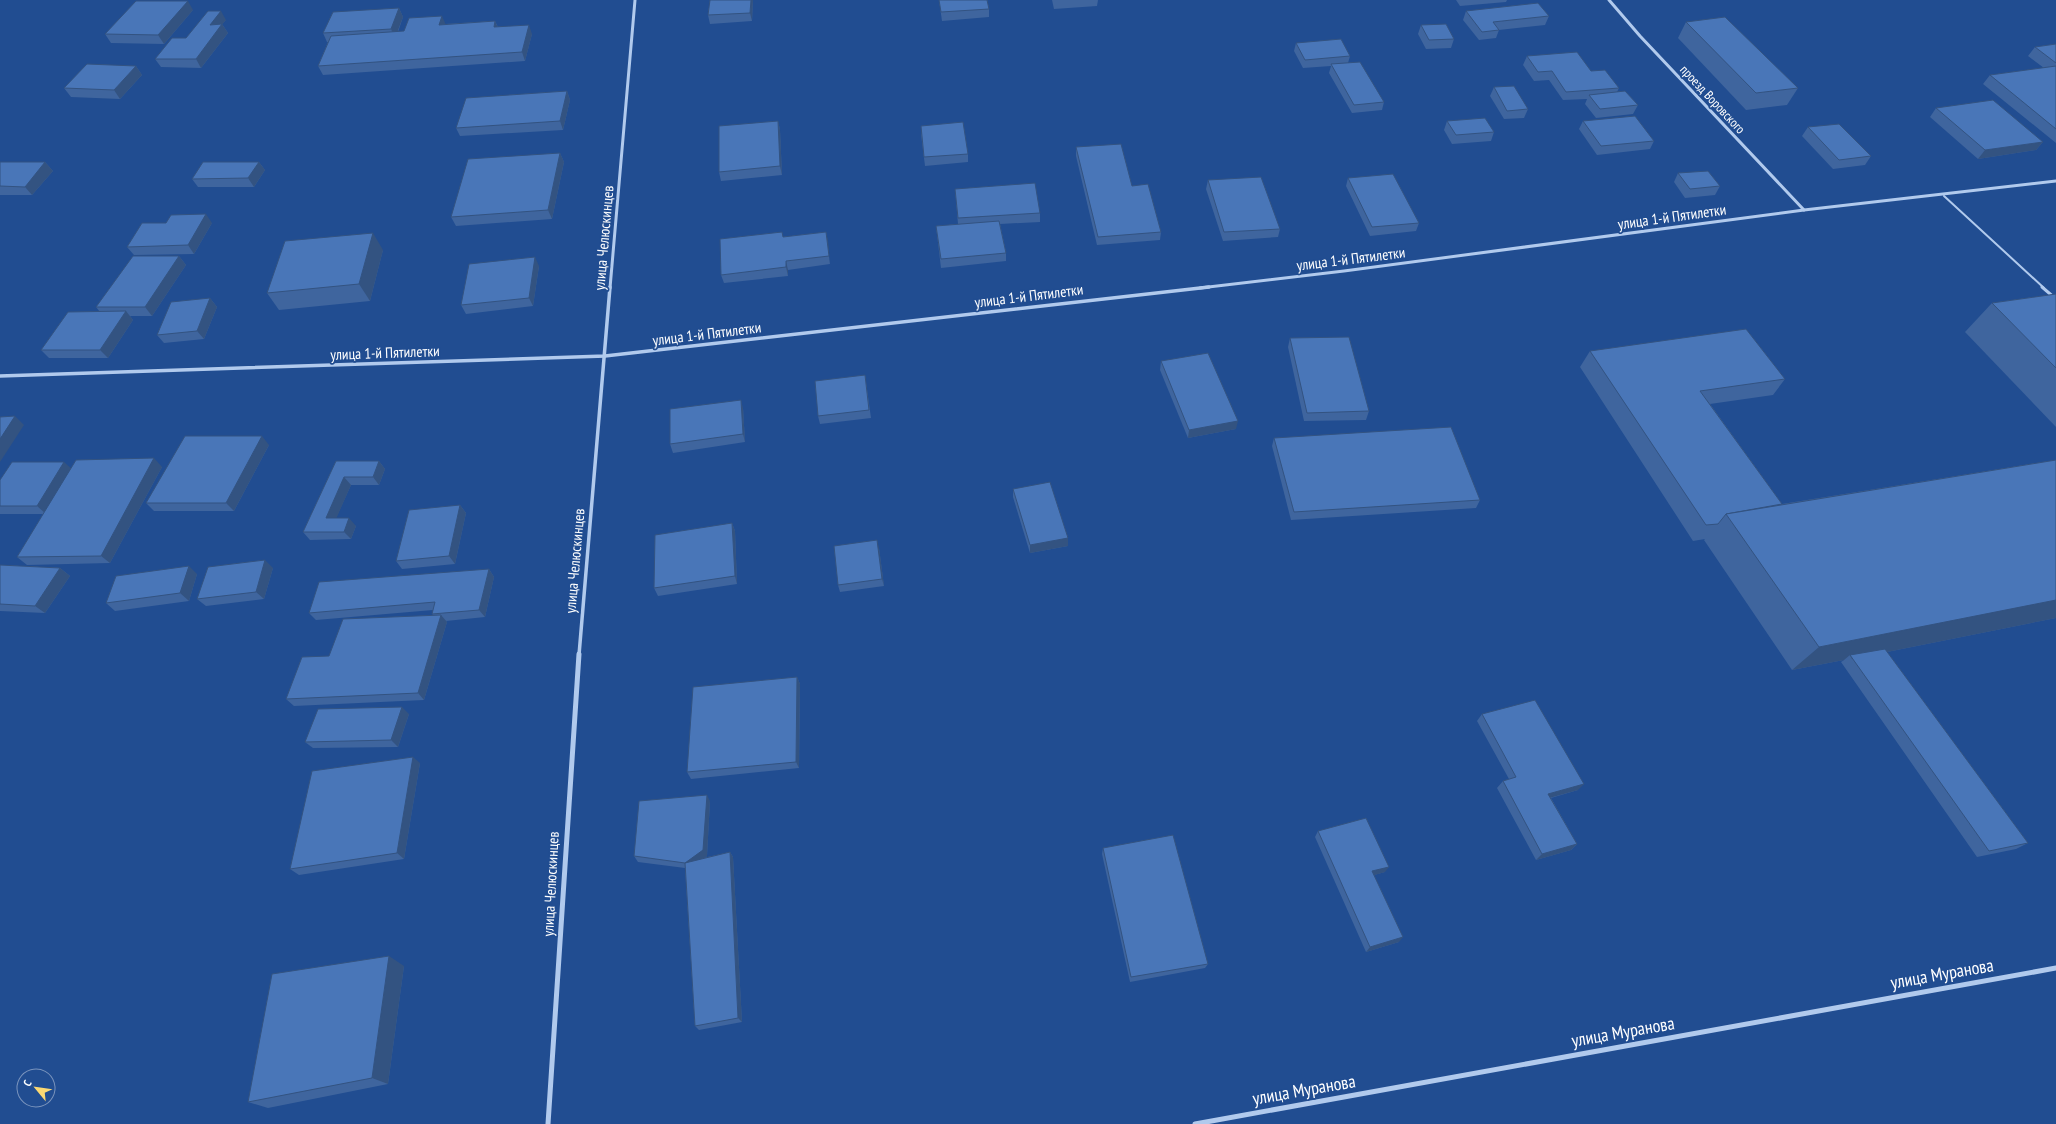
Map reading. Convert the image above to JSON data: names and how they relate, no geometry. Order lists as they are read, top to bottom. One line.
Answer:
{"streets":{"street":["проезд Воровского","улица 1-й Пятилетки","улица Челюскинцев","улица Муранова"]},"crossings":[["проезд Воровского","улица 1-й Пятилетки"],["улица 1-й Пятилетки","улица Челюскинцев"]],"north":"top left"}
